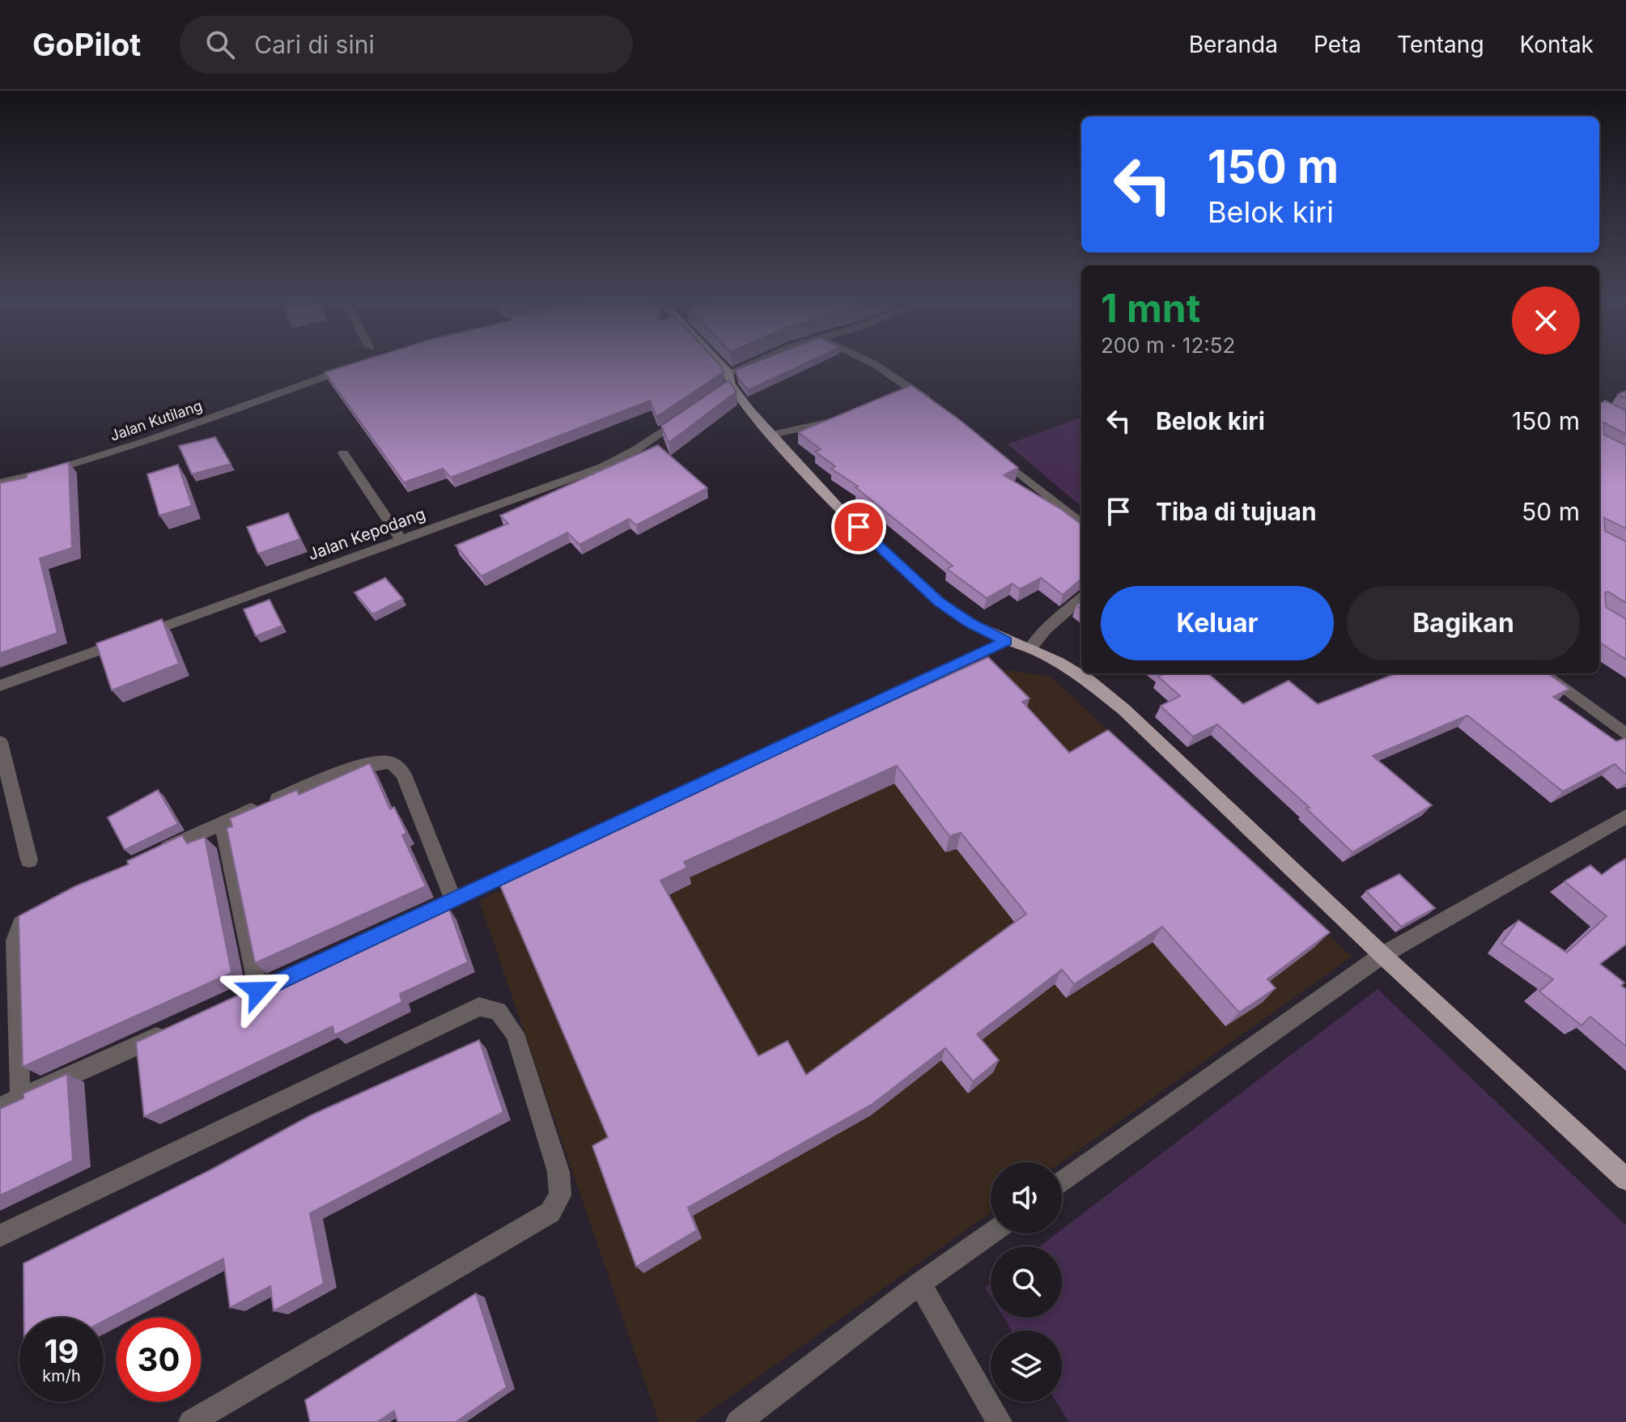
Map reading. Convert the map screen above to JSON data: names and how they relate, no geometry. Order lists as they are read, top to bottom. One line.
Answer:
{"streets":{"street":["Jalan Kutilang","Jalan Kepodang"]},"page":{"header":"GoPilot","search":"Cari di sini","nav":["Beranda","Peta","Tentang","Kontak"],"turn":["150 m","Belok kiri"],"heading":["1 mnt","200 m · 12:52"],"list":[{"name":"Belok kiri","value":"150 m"},{"name":"Tiba di tujuan","value":"50 m"}],"buttons":["Keluar","Bagikan"],"speed":"19 km/h","limit":"30"}}
